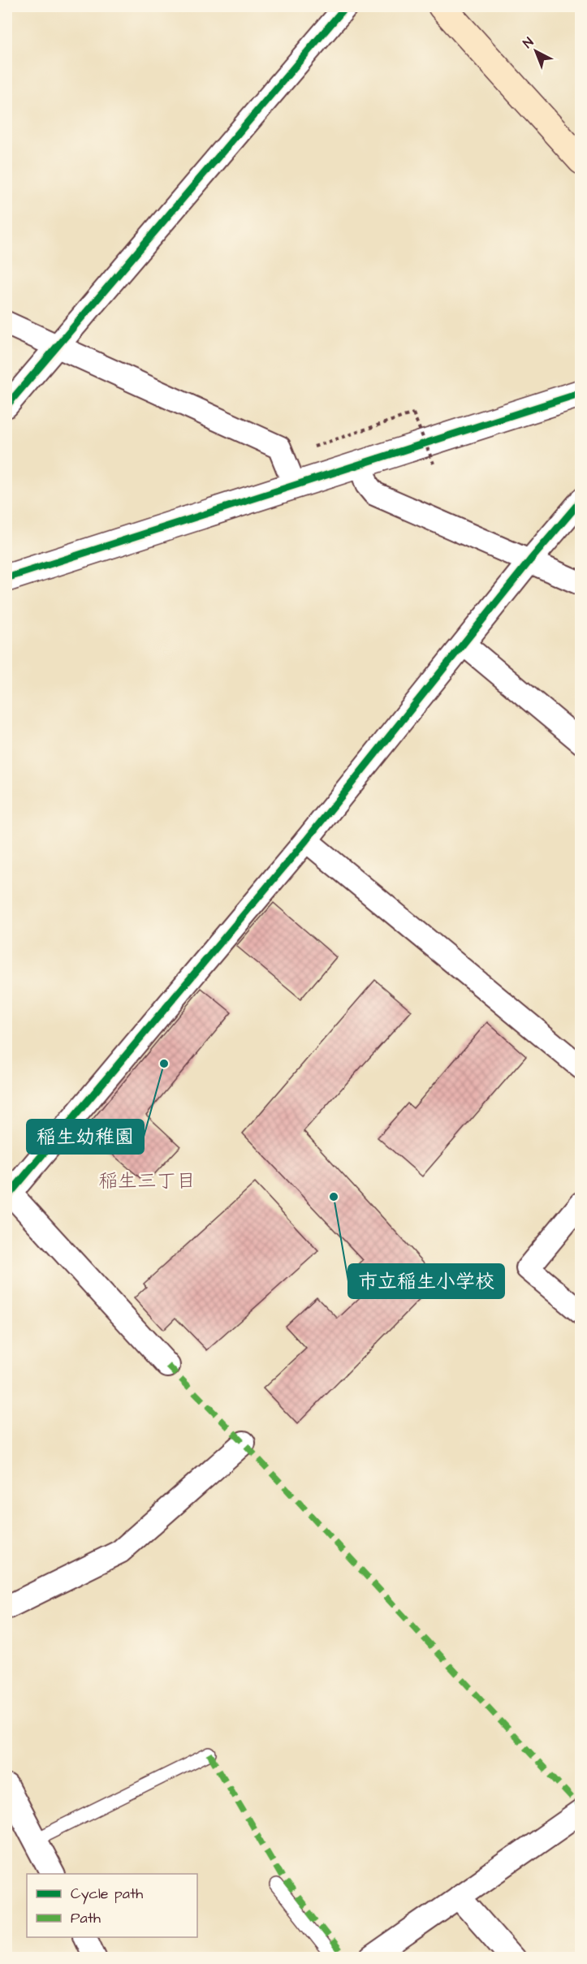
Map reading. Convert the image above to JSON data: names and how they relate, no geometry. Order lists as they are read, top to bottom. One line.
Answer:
{"districts":["稲生三丁目"],"places":["稲生幼稚園","市立稲生小学校"],"legend":["Cycle path","Path"],"north":"top left"}
